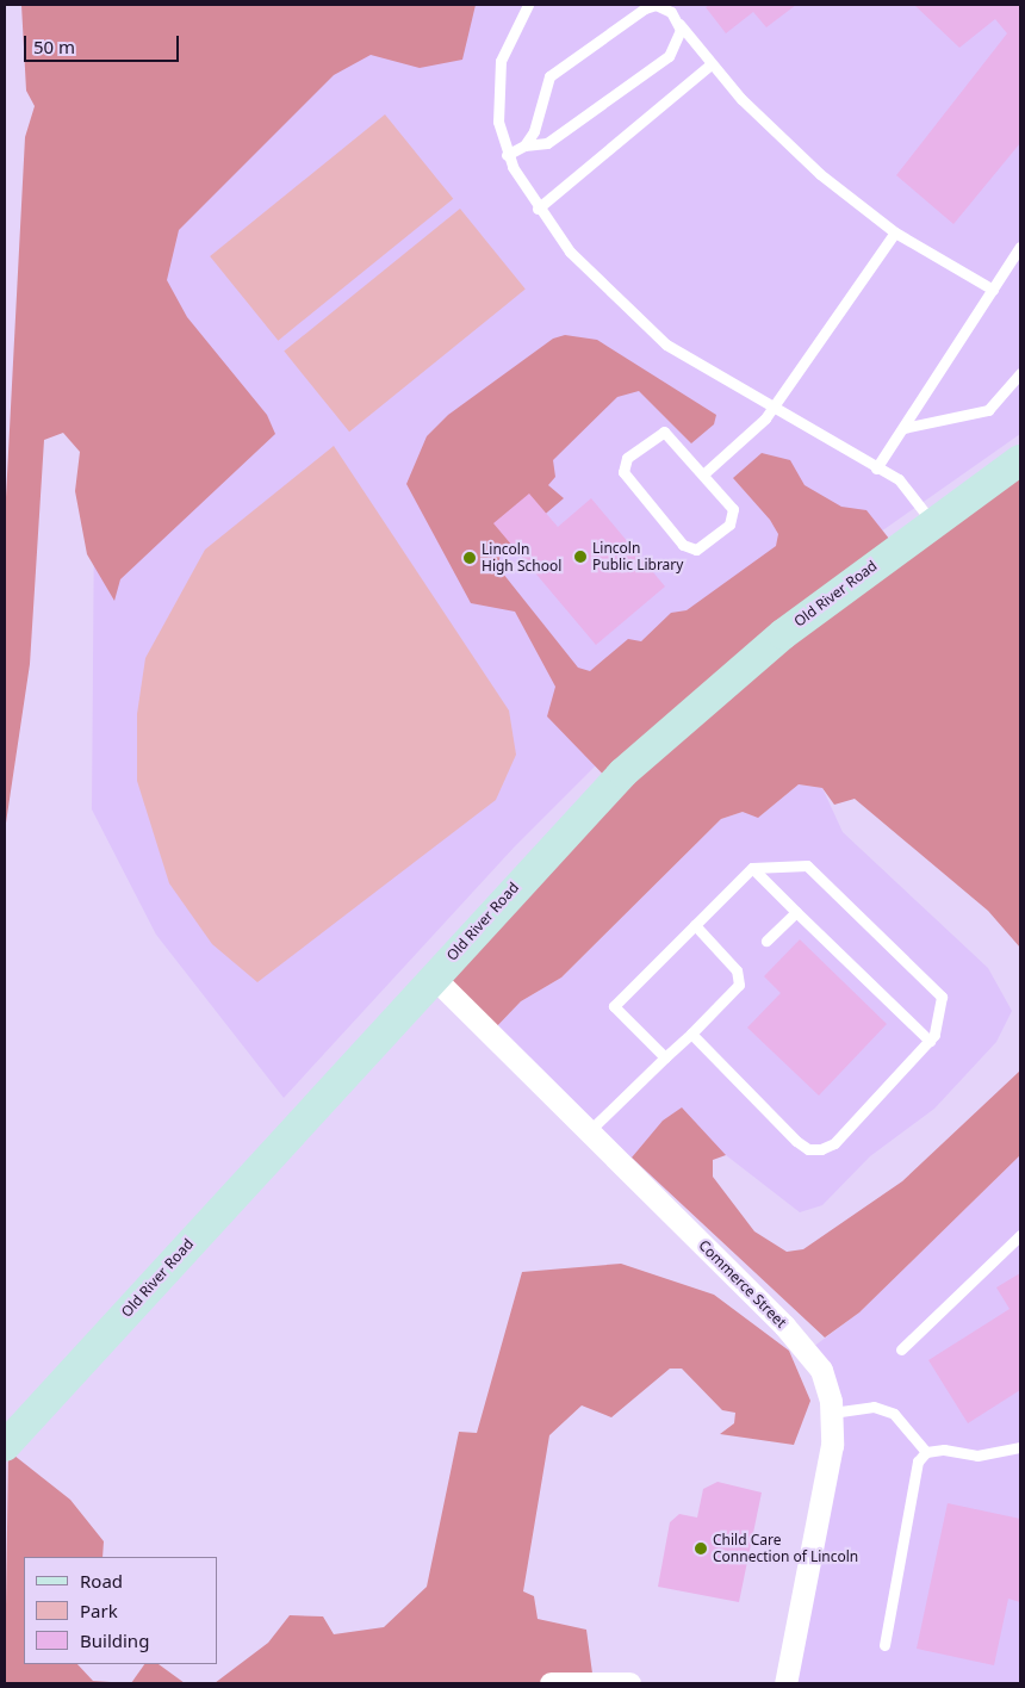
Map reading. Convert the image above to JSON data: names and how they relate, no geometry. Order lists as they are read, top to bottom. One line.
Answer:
{"streets":{"main road":["Old River Road"],"street":["Commerce Street"]},"crossings":[["Old River Road","Commerce Street"]],"places":["Lincoln Public Library","Lincoln High School","Child Care Connection of Lincoln"],"legend":["Road","Park","Building"],"scale_bar":"50 m"}
